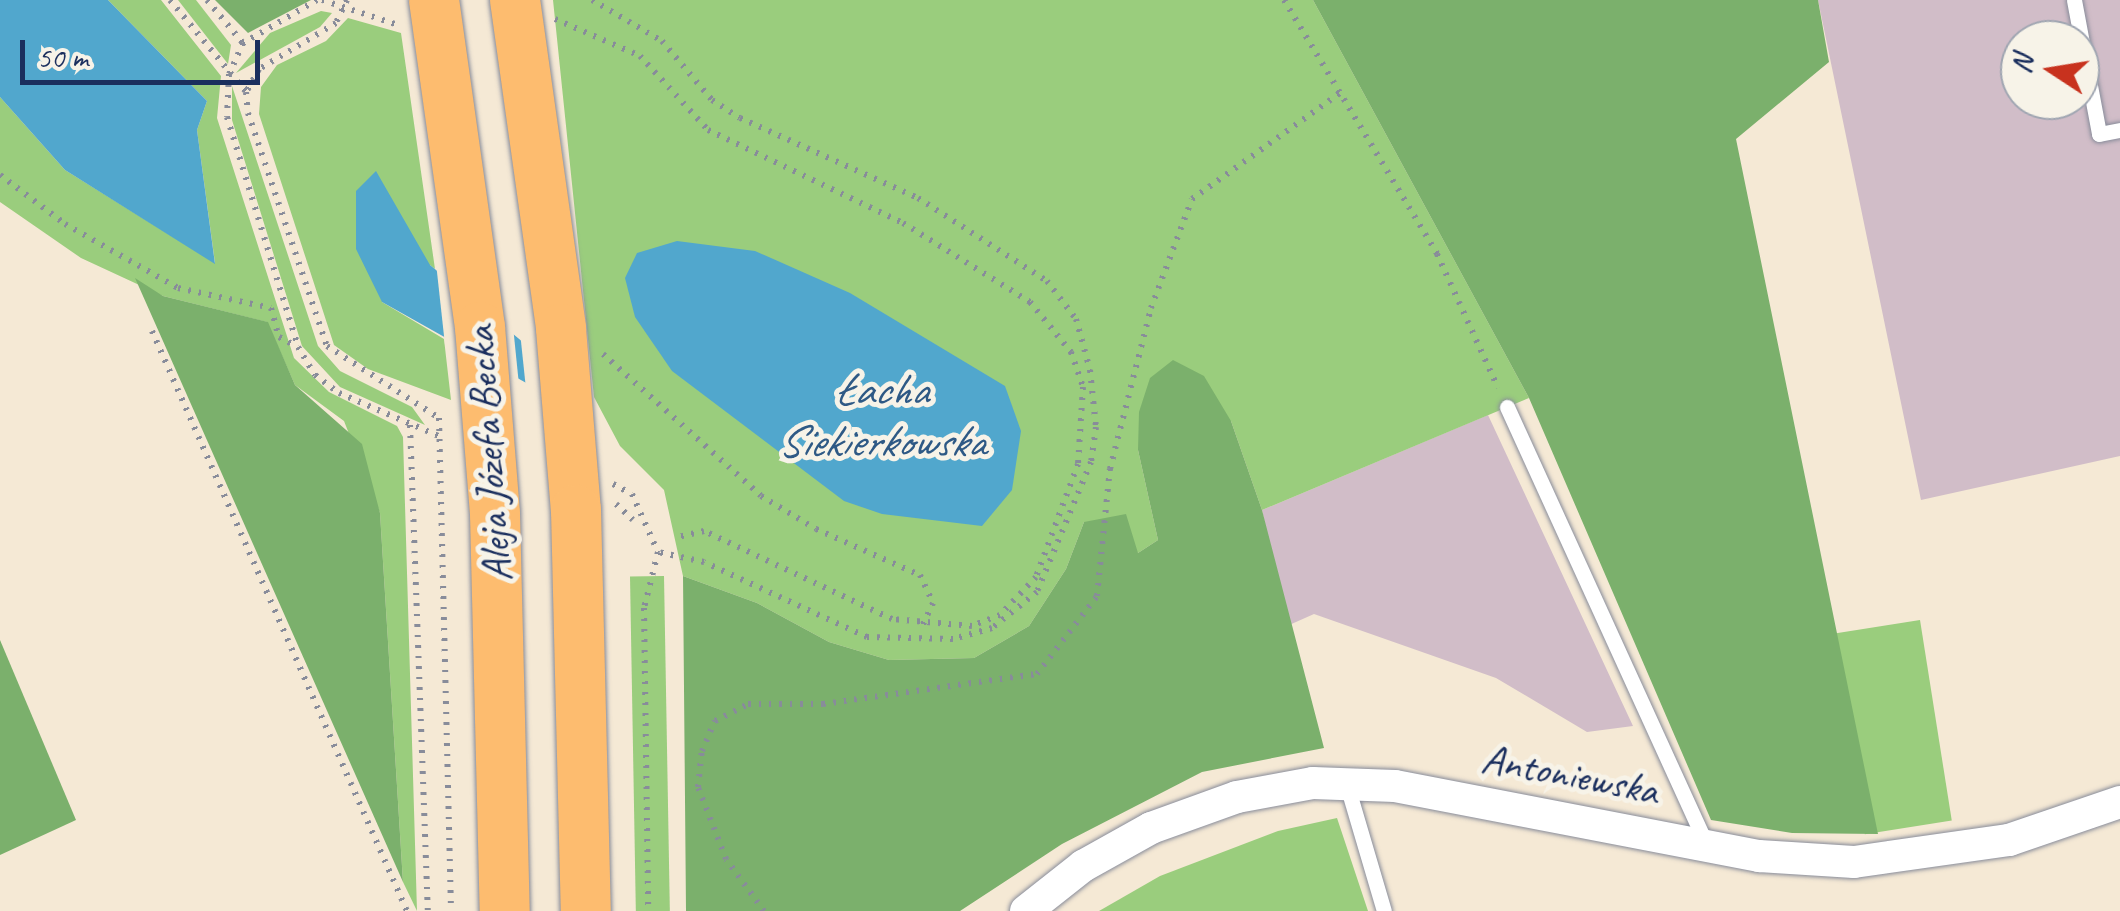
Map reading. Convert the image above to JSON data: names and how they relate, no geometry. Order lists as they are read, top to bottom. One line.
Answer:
{"streets":{"main road":["Aleja Józefa Becka"],"street":["Antoniewska"]},"water":["Łacha Siekierkowska"],"scale_bar":"50 m","north":"left"}
